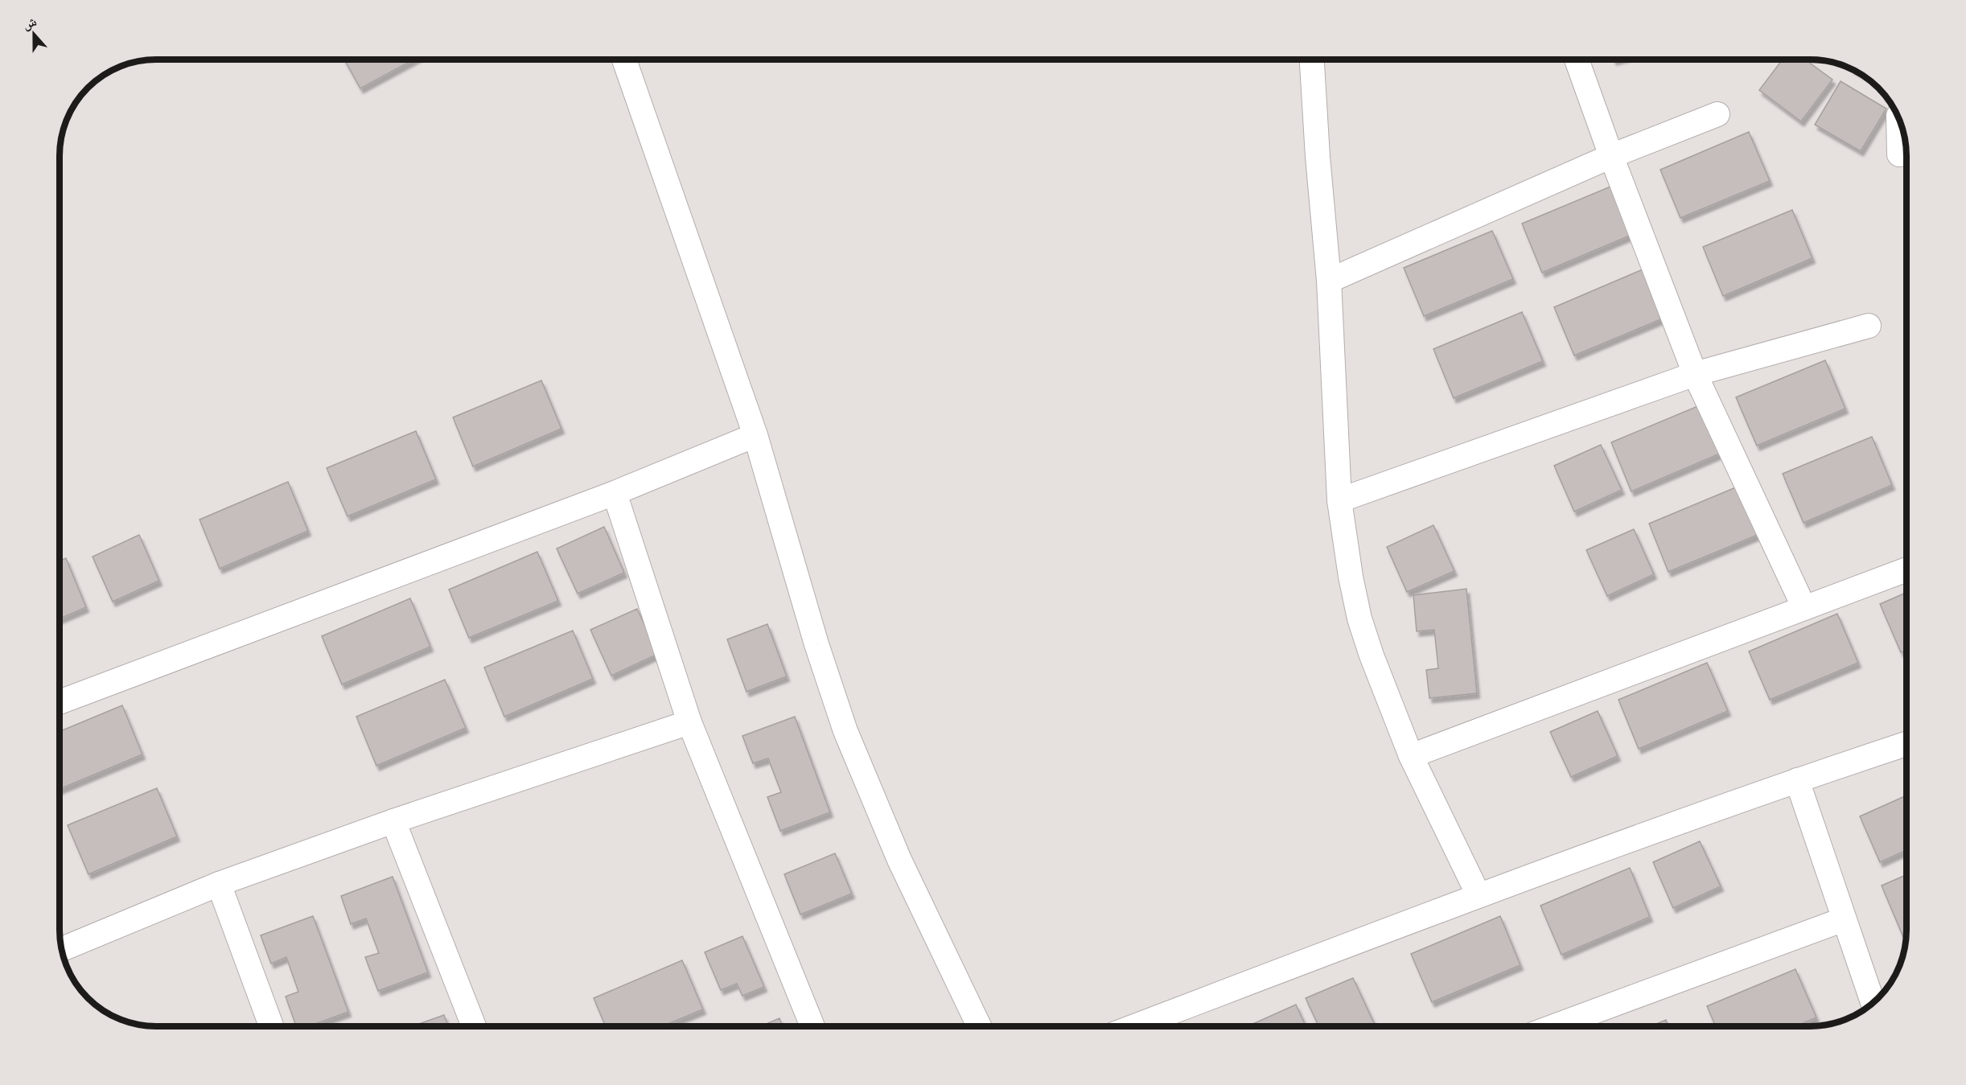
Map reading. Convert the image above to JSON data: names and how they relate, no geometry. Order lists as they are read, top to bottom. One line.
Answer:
{"north":"top"}
